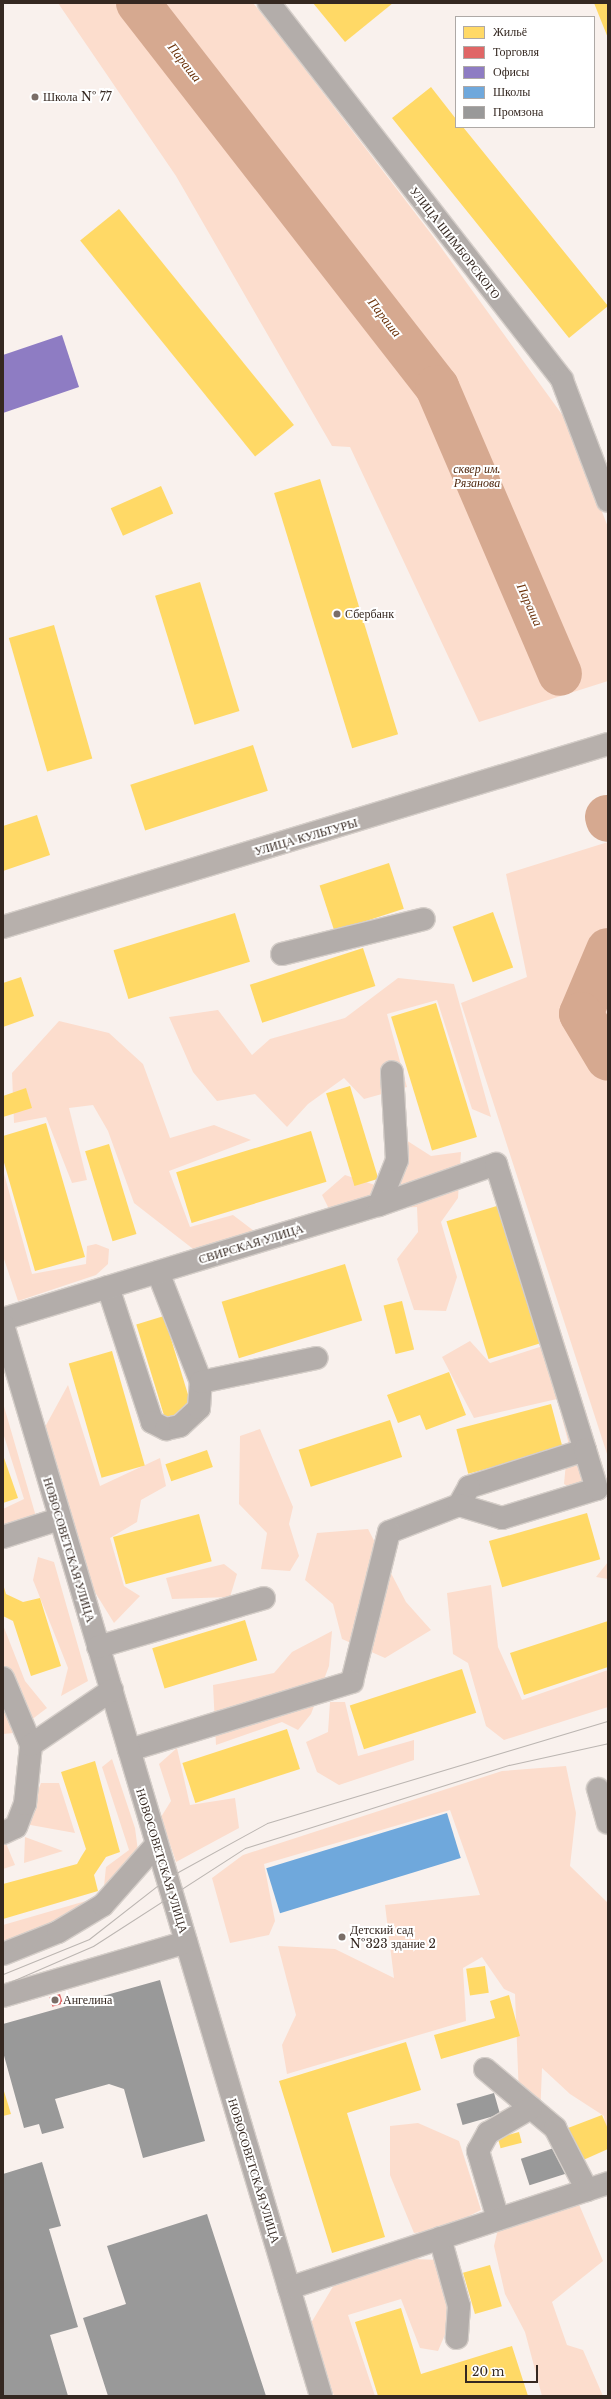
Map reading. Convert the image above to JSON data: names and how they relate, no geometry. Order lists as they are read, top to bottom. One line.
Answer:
{"streets":{"main road":["УЛИЦА КУЛЬТУРЫ"],"street":["УЛИЦА ШИМБОРСКОГО","СВИРСКАЯ УЛИЦА","НОВОСОВЕТСКАЯ УЛИЦА"]},"water":["Параша"],"parks":["сквер им. Рязанова"],"places":["Школа № 77","Сбербанк","Детский сад №323 здание 2","Ангелина"],"legend":["Жильё","Торговля","Офисы","Школы","Промзона"],"scale_bar":"20 m"}
